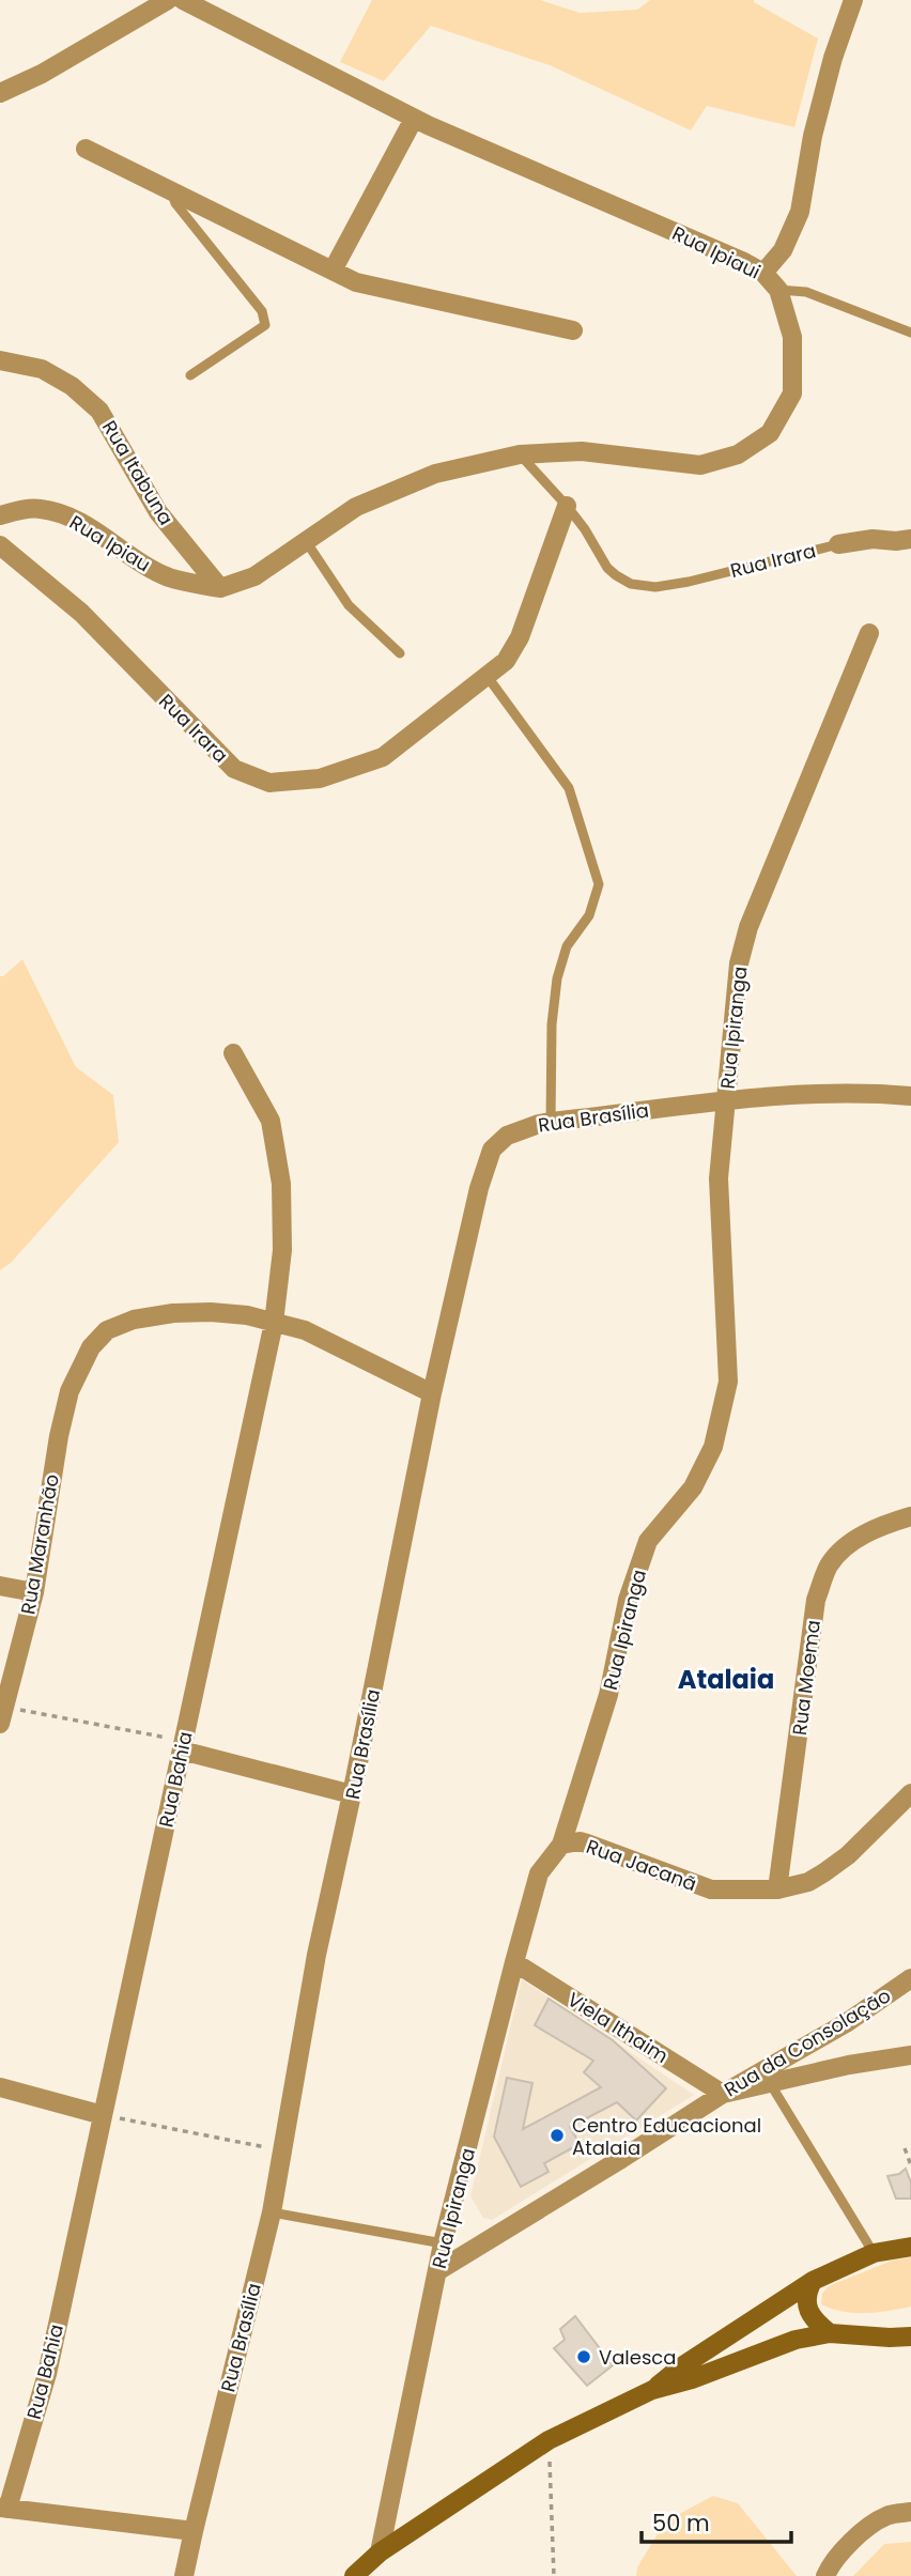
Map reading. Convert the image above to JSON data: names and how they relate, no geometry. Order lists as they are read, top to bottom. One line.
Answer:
{"streets":{"street":["Rua Ipiaui","Rua Itabuna","Rua Ipiau","Rua Irara","Rua Ipiranga","Rua Brasília","Rua Maranhão","Rua Moema","Rua Bahia","Rua Jacanã","Viela Ithaim","Rua da Consolação"]},"crossings":[["Rua Ipiaui","Rua Itabuna"],["Rua Ipiaui","Rua Ipiau"],["Rua Ipiaui","Rua Irara"],["Rua Itabuna","Rua Ipiau"],["Rua Ipiranga","Rua Brasília"],["Rua Ipiranga","Rua Jacanã"],["Rua Ipiranga","Viela Ithaim"],["Rua Ipiranga","Rua da Consolação"],["Rua Brasília","Rua Maranhão"],["Rua Maranhão","Rua Bahia"],["Rua Moema","Rua Jacanã"],["Viela Ithaim","Rua da Consolação"]],"districts":["Atalaia"],"places":["Centro Educacional Atalaia","Valesca"],"scale_bar":"50 m"}
